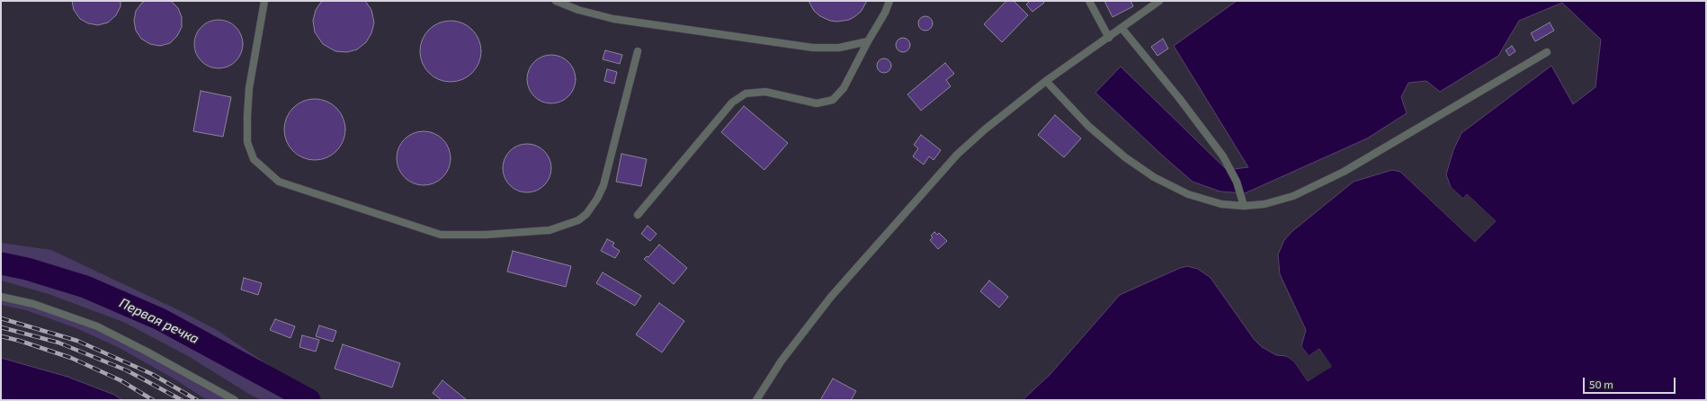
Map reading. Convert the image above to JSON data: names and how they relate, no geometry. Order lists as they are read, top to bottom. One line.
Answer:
{"water":["Первая речка"],"scale_bar":"50 m"}
